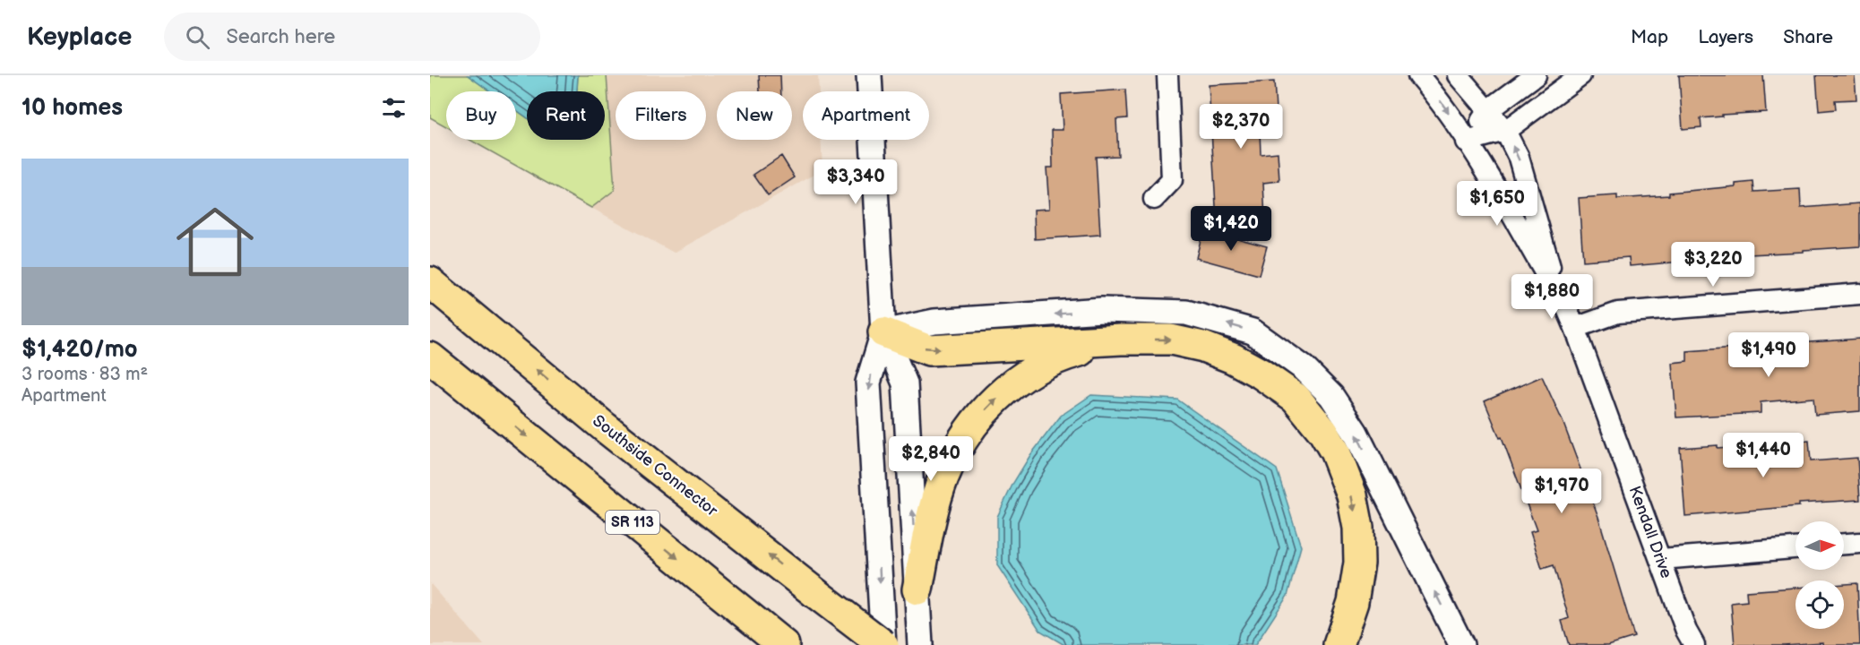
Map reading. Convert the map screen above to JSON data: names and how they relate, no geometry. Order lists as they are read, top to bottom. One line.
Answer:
{"streets":{"highway":["Southside Connector","SR 113"],"street":["Kendall Drive"]},"north":"right","page":{"header":"Keyplace","search":"Search here","nav":["Map","Layers","Share"],"heading":"10 homes","chip":["Buy","Rent","Filters","New","Apartment"],"price":["$2,370","$3,340","$1,650","$1,420","$3,220","$1,880","$1,490","$1,440","$2,840","$1,970"],"list":[{"name":"$1,420/mo","note":"3 rooms · 83 m² · Apartment"}]}}
